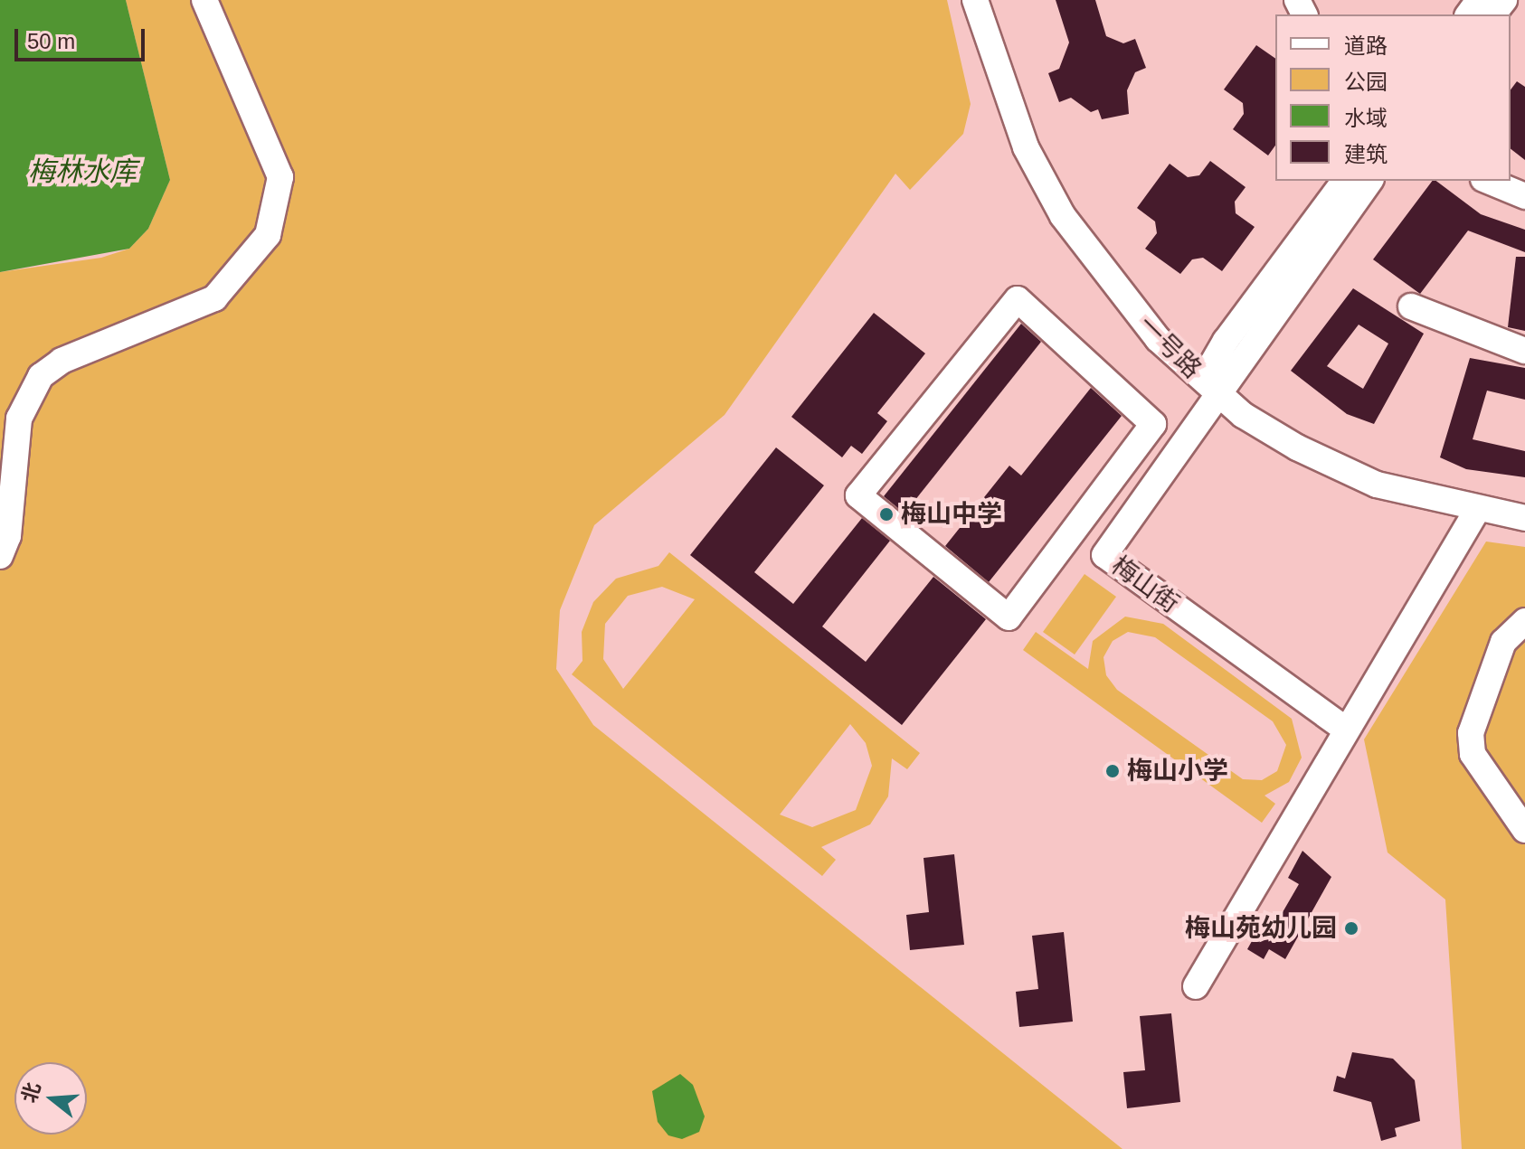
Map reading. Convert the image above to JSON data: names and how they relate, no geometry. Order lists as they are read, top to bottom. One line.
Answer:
{"streets":{"street":["一号路","梅山街"]},"crossings":[["一号路","梅山街"]],"water":["梅林水库"],"places":["梅山中学","梅山小学","梅山苑幼儿园"],"legend":["道路","公园","水域","建筑"],"scale_bar":"50 m","north":"left"}
